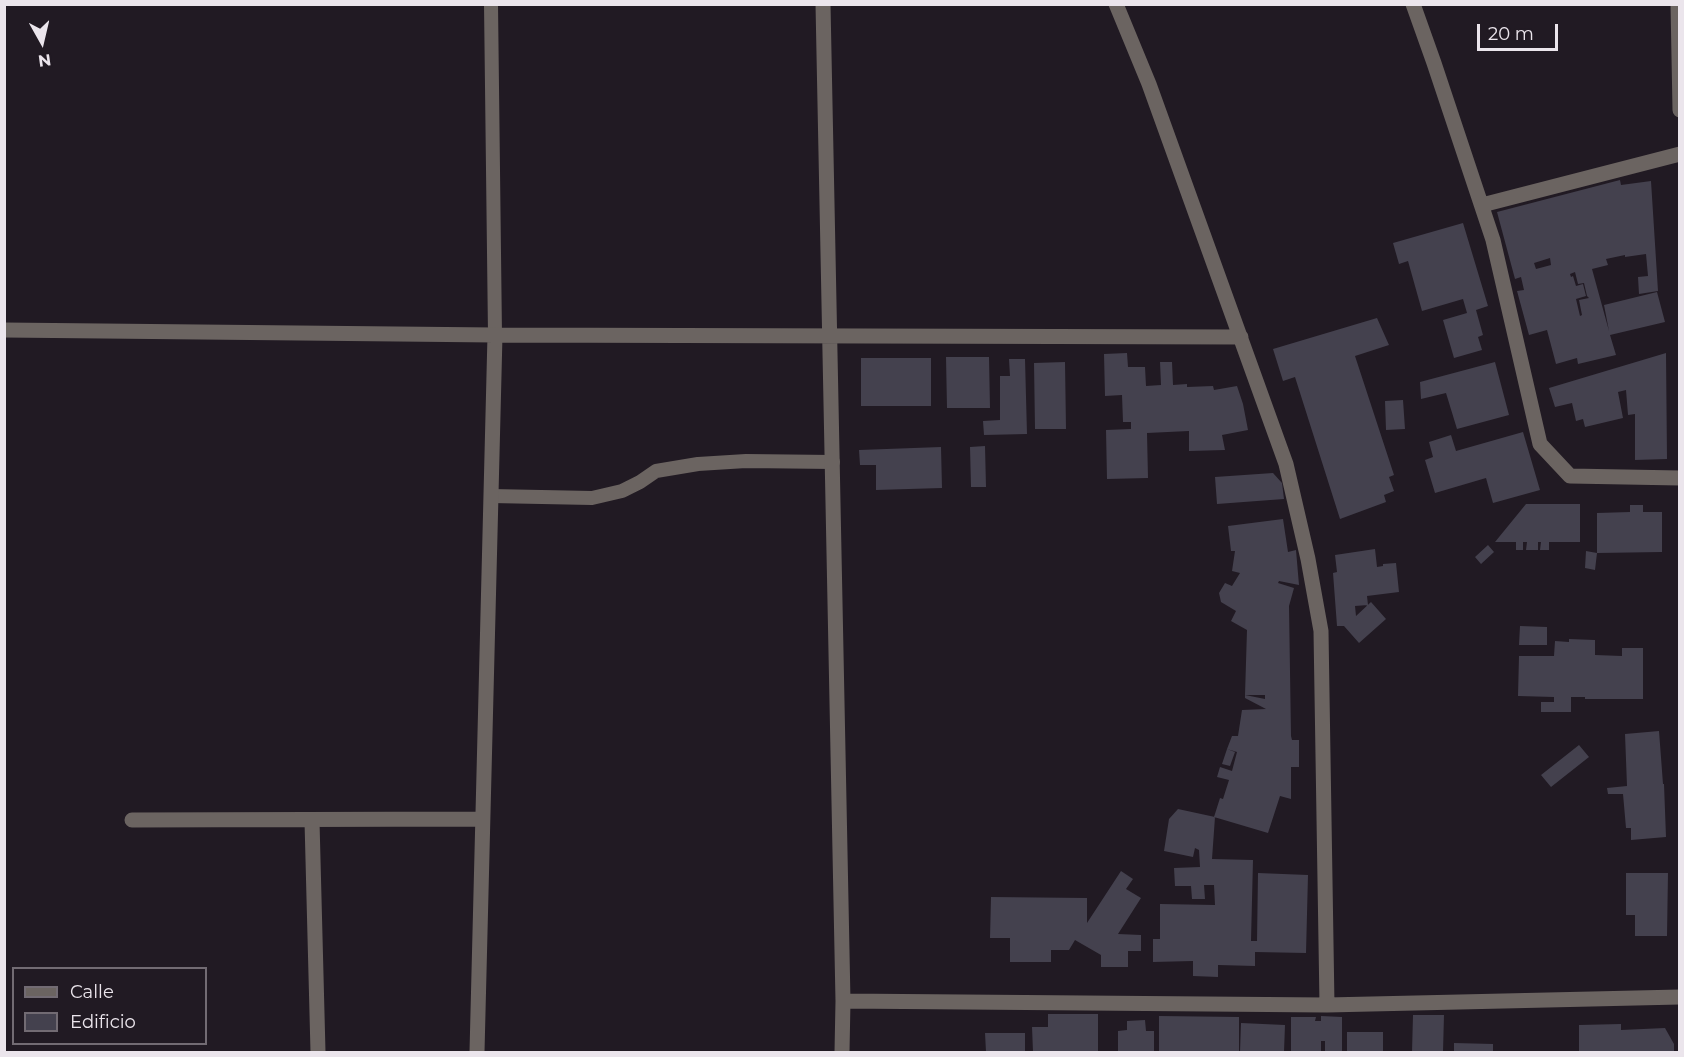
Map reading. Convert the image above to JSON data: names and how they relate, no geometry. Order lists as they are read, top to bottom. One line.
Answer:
{"legend":["Calle","Edificio"],"scale_bar":"20 m","north":"bottom"}
